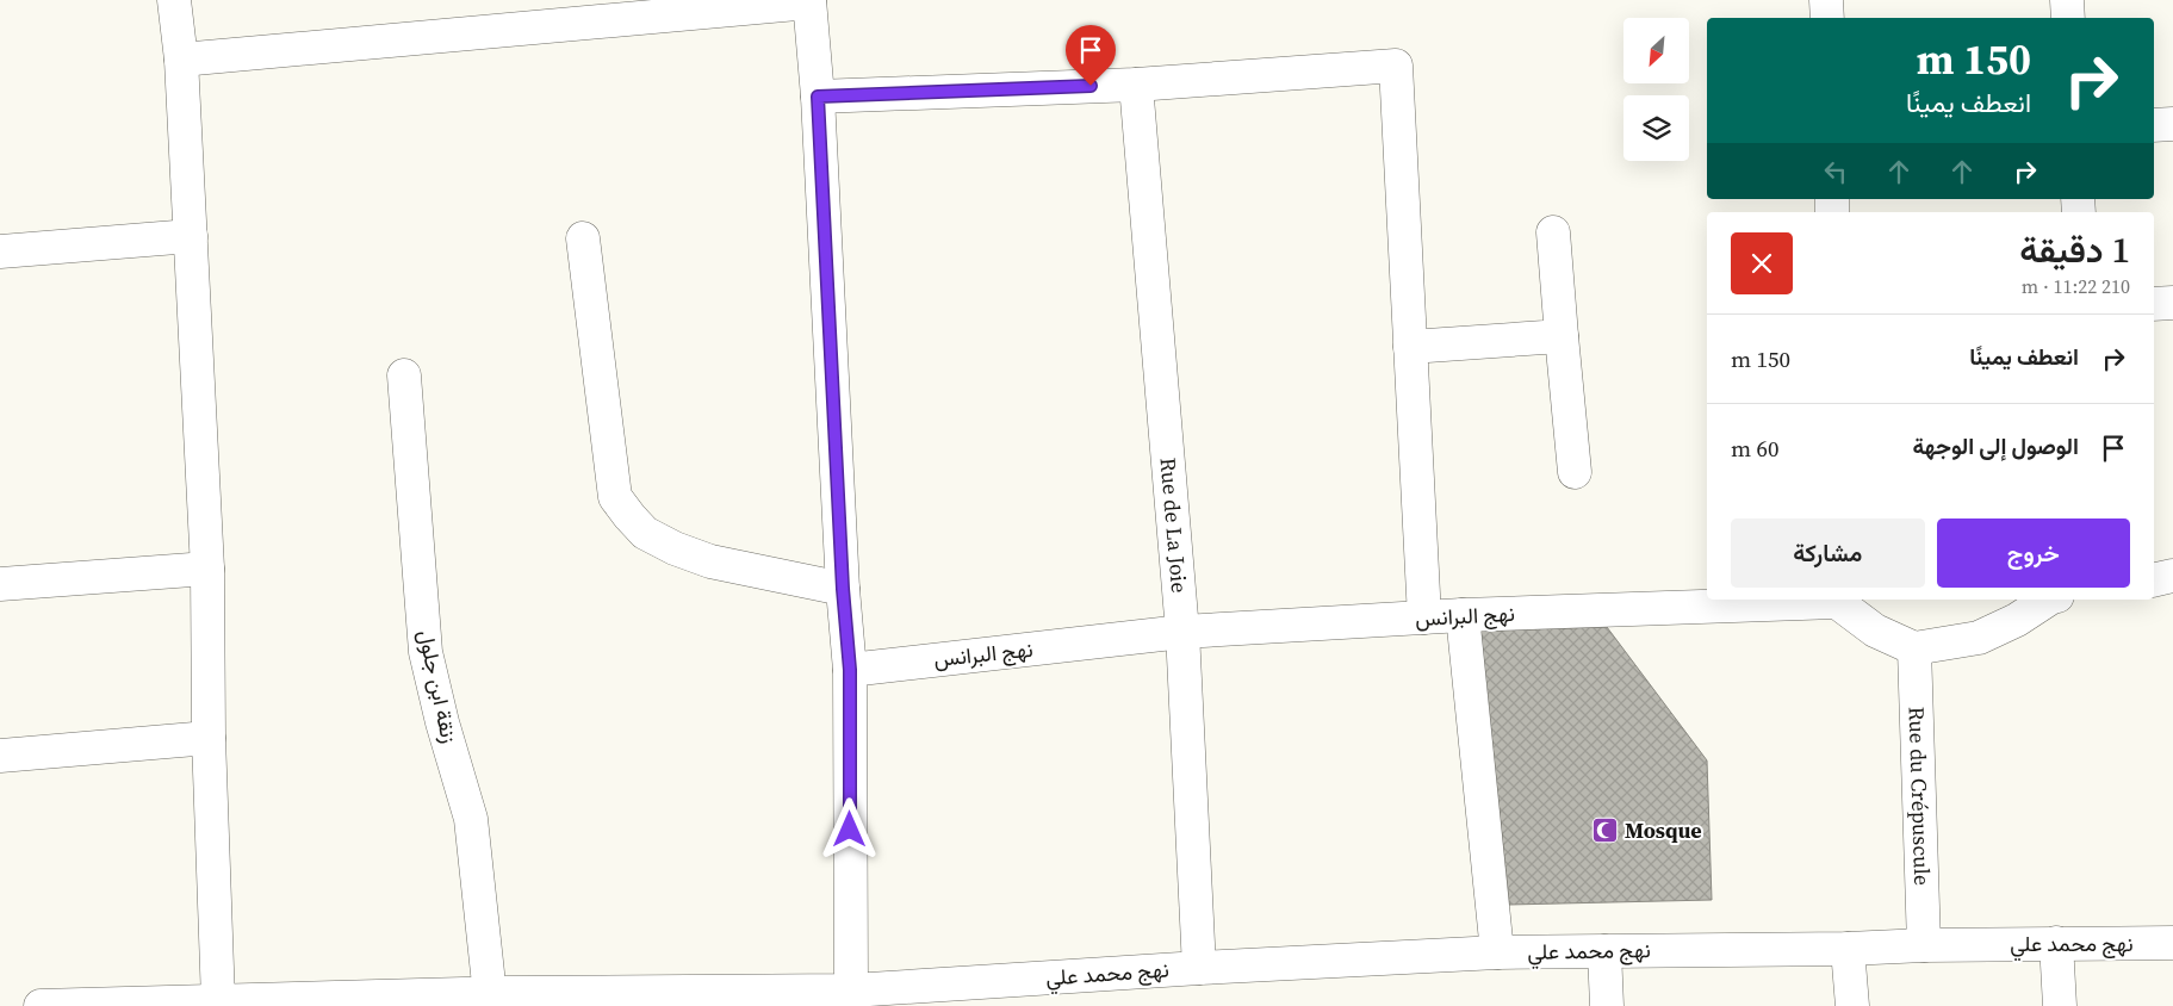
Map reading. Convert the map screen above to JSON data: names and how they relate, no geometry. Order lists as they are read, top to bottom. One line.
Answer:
{"streets":{"street":["Rue de La Joie","نهج البرانس","زنقة ابن جلول","Rue du Crépuscule","نهج محمد علي"]},"crossings":[["Rue de La Joie","نهج البرانس"],["Rue de La Joie","نهج محمد علي"],["نهج البرانس","Rue du Crépuscule"],["زنقة ابن جلول","نهج محمد علي"],["Rue du Crépuscule","نهج محمد علي"]],"places":{"mosque":["Mosque"]},"north":"bottom left","page":{"turn":["150 m","انعطف يمينًا"],"heading":["1 دقيقة","210 m · 11:22"],"list":[{"name":"انعطف يمينًا","value":"150 m"},{"name":"الوصول إلى الوجهة","value":"60 m"}],"buttons":["خروج","مشاركة"]}}
